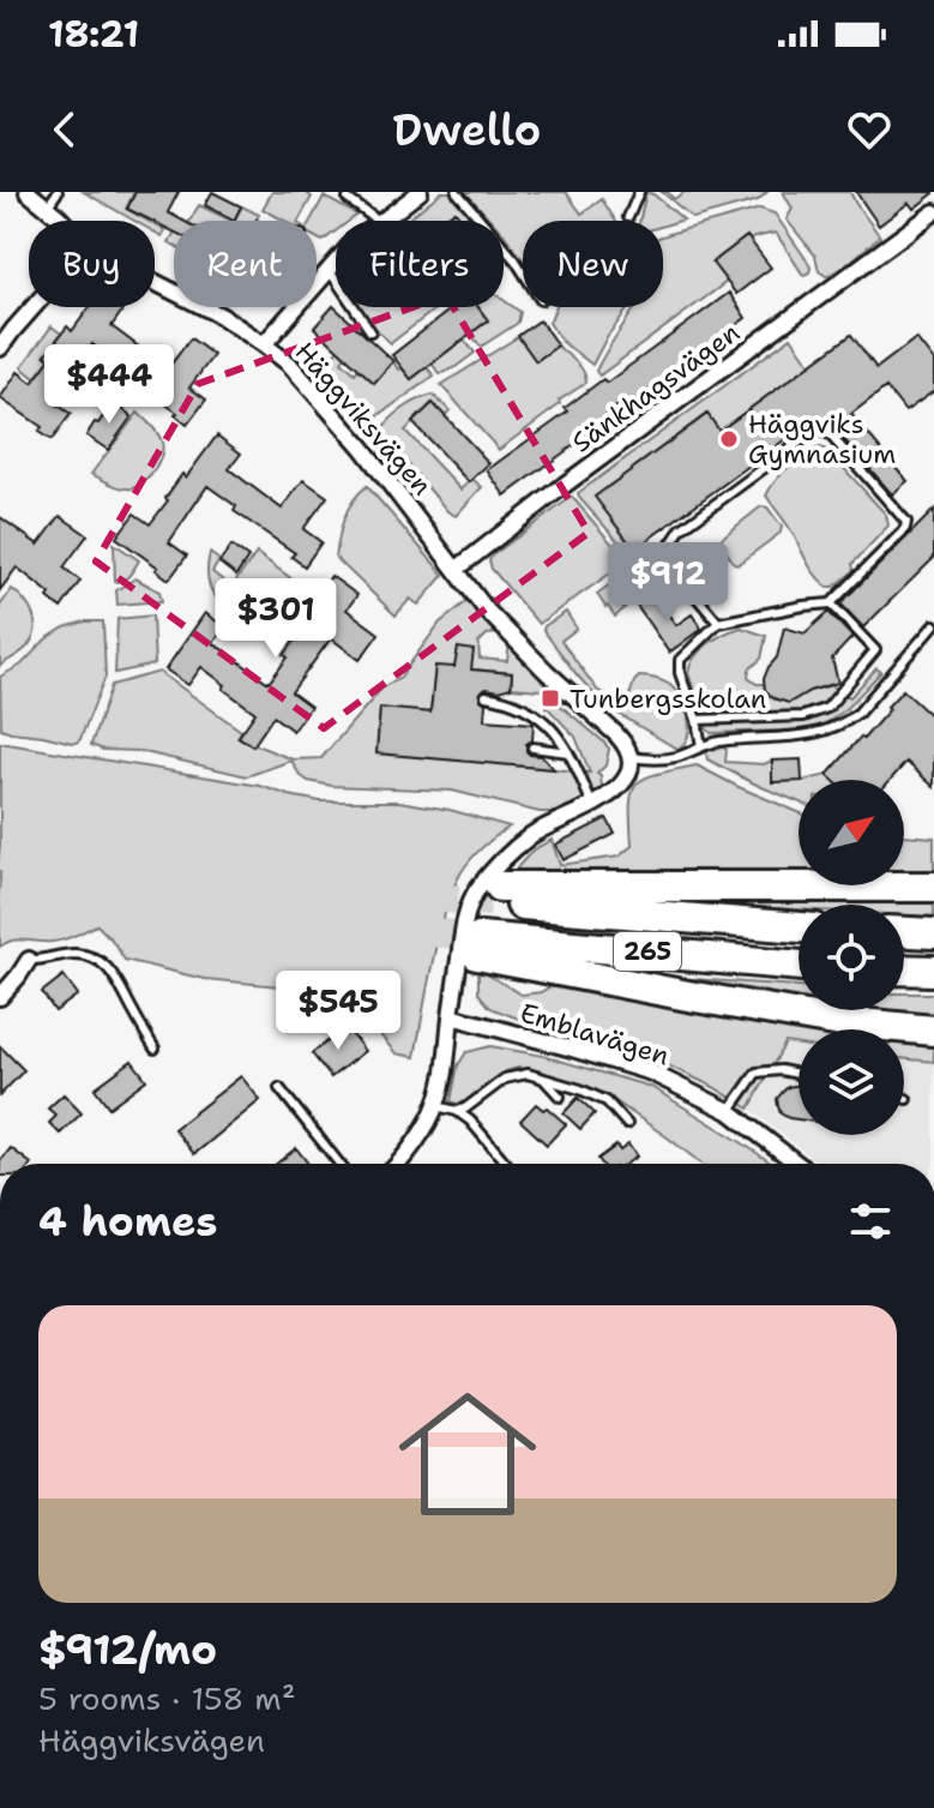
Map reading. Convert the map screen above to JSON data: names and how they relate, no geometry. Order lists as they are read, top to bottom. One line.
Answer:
{"streets":{"highway":["265"],"street":["Sänkhagsvägen","Häggviksvägen","Emblavägen"]},"crossings":[["Sänkhagsvägen","Häggviksvägen"]],"places":{"other":["Häggviks Gymnasium"],"transit":["Tunbergsskolan"]},"north":"top right","page":{"status":"18:21","header":"Dwello","chip":["Buy","Rent","Filters","New"],"price":["$444","$912","$301","$545"],"heading":"4 homes","list":[{"name":"$912/mo","note":"5 rooms · 158 m² · Häggviksvägen"}]}}
